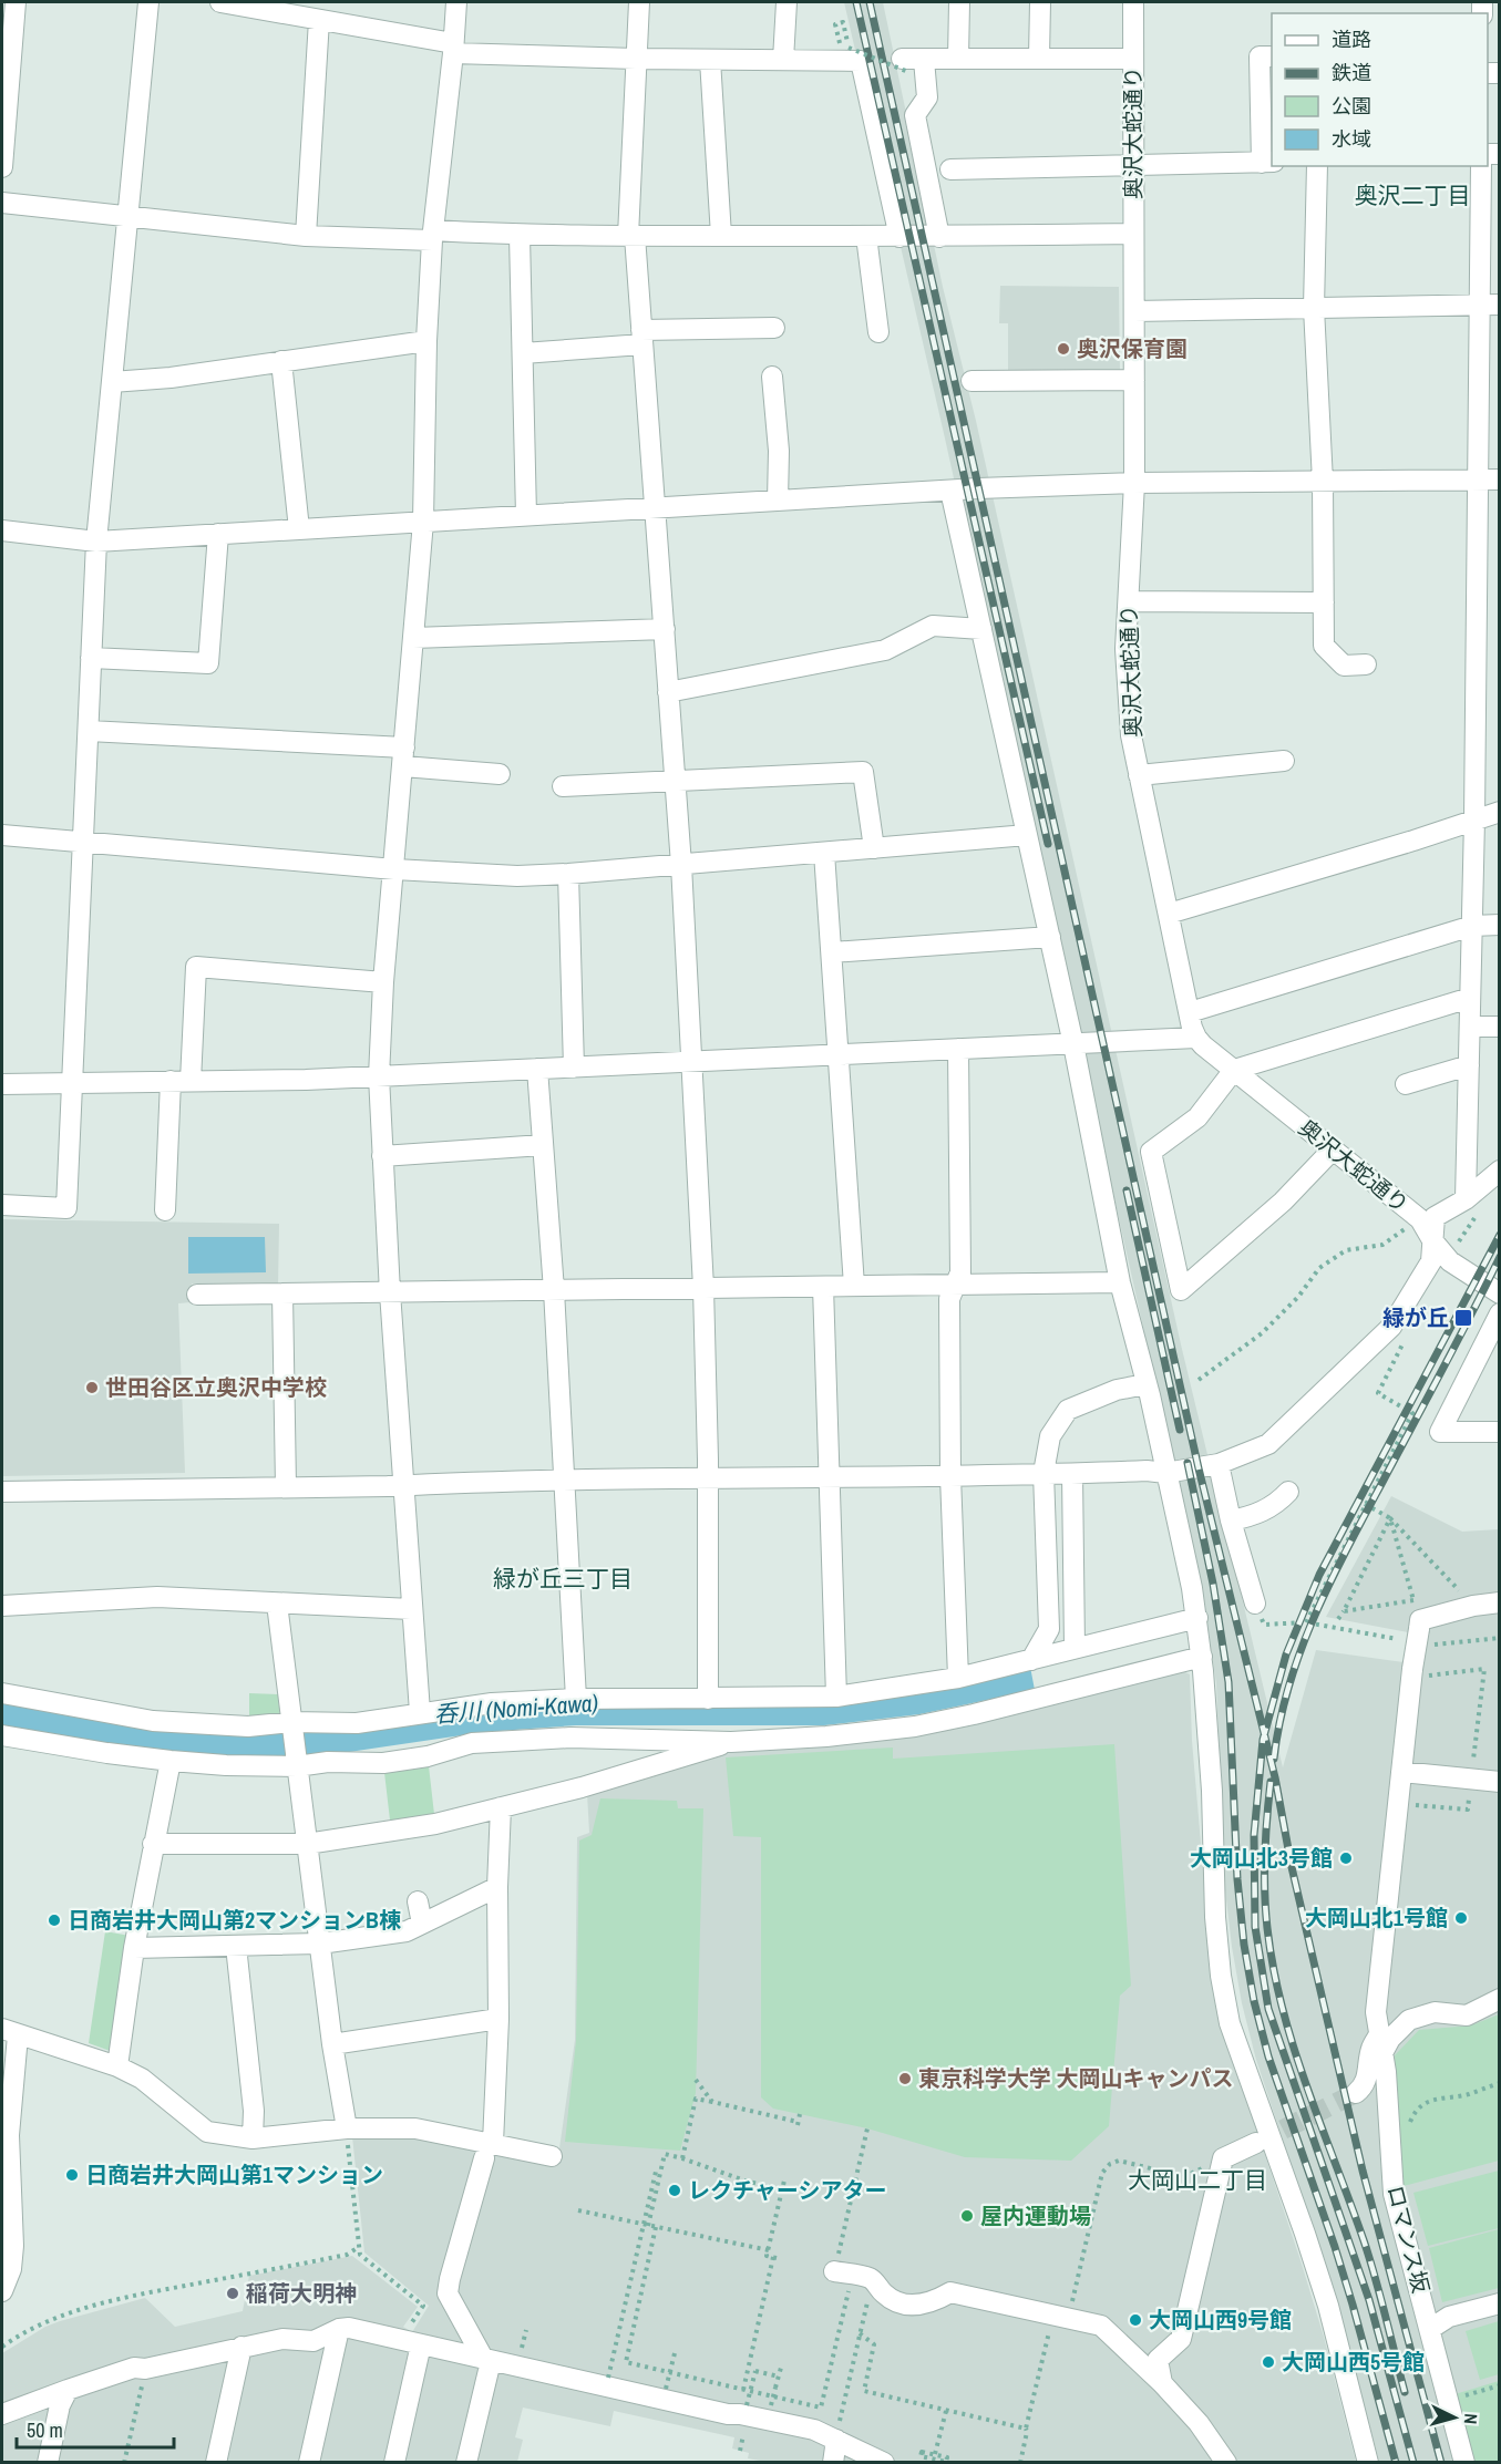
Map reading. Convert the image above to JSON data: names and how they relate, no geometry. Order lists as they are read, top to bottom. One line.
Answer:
{"streets":{"street":["奥沢大蛇通り","ロマンス坂"]},"districts":["奥沢二丁目","緑が丘三丁目","大岡山二丁目"],"water":["呑川 (Nomi-Kawa)"],"places":{"other":["奥沢保育園","世田谷区立奥沢中学校","大岡山北3号館","大岡山北1号館","日商岩井大岡山第2マンションB棟","東京科学大学 大岡山キャンパス","日商岩井大岡山第1マンション","レクチャーシアター","屋内運動場","稲荷大明神","大岡山西9号館","大岡山西5号館"],"transit":["緑が丘"]},"legend":["道路","鉄道","公園","水域"],"scale_bar":"50 m","north":"right"}
